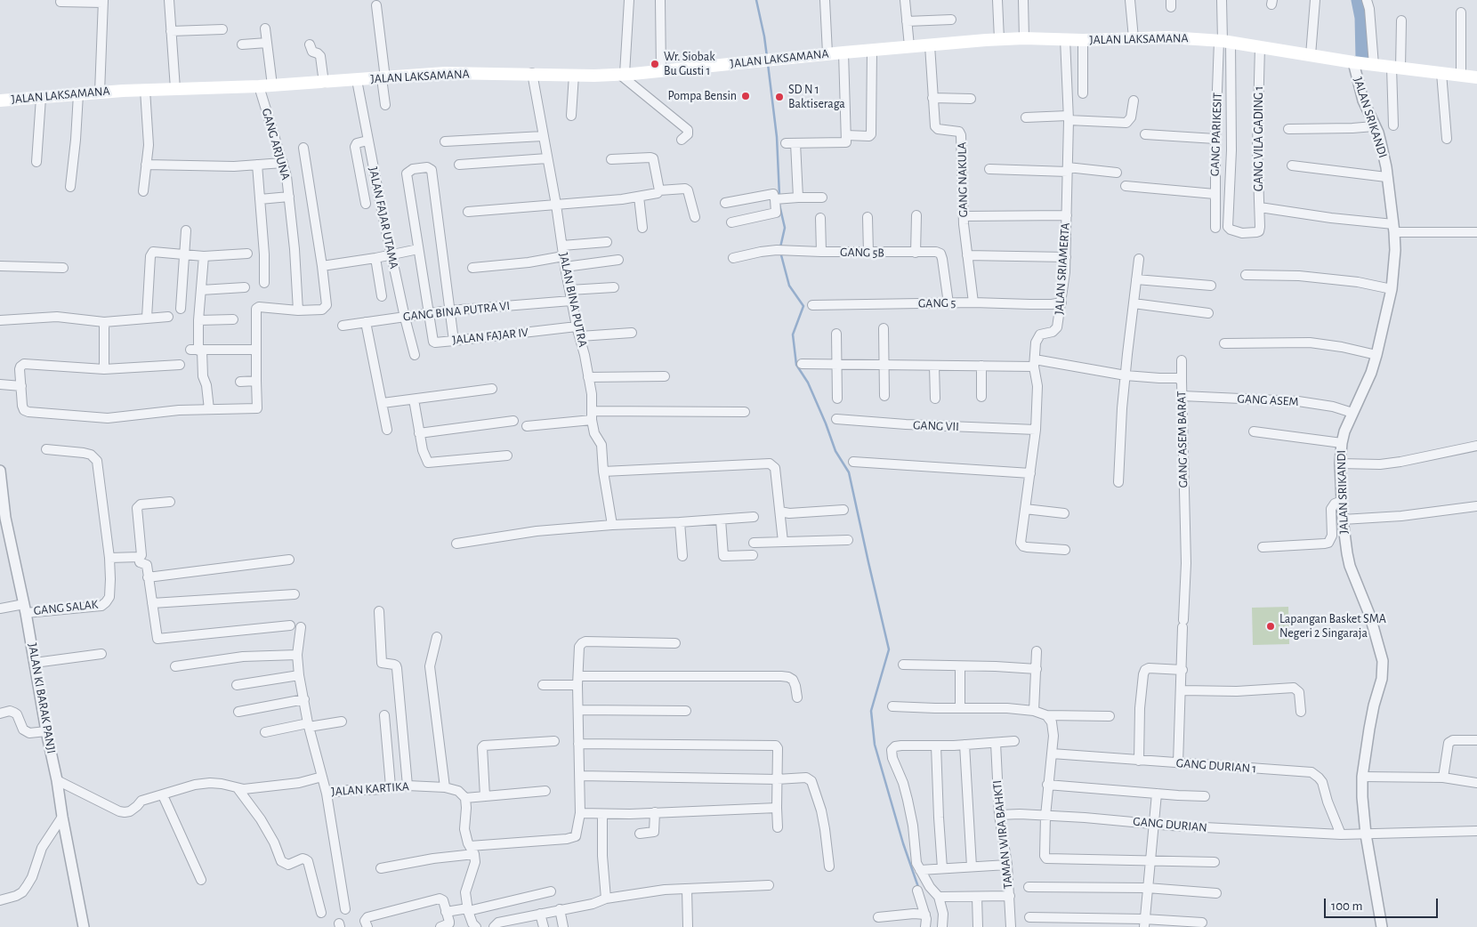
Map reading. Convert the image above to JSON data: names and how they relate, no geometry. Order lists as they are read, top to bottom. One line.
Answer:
{"streets":{"main road":["JALAN LAKSAMANA"],"street":["JALAN SRIKANDI","GANG PARIKESIT","GANG VILA GADING 1","GANG ARJUNA","GANG NAKULA","JALAN FAJAR UTAMA","GANG 5B","JALAN SRIAMERTA","JALAN BINA PUTRA","GANG 5","GANG BINA PUTRA VI","JALAN FAJAR IV","GANG ASEM","GANG VII","GANG ASEM BARAT","GANG SALAK","JALAN KI BARAK PANJI","GANG DURIAN 1","JALAN KARTIKA","GANG DURIAN","TAMAN WIRA BAHKTI"]},"crossings":[["JALAN LAKSAMANA","JALAN SRIKANDI"],["JALAN LAKSAMANA","GANG PARIKESIT"],["JALAN LAKSAMANA","GANG VILA GADING 1"],["JALAN LAKSAMANA","GANG ARJUNA"],["JALAN LAKSAMANA","GANG NAKULA"],["JALAN LAKSAMANA","JALAN FAJAR UTAMA"],["JALAN LAKSAMANA","JALAN SRIAMERTA"],["JALAN LAKSAMANA","JALAN BINA PUTRA"],["JALAN SRIKANDI","GANG ASEM"],["JALAN SRIKANDI","GANG DURIAN"],["GANG PARIKESIT","GANG VILA GADING 1"],["GANG NAKULA","GANG 5"],["JALAN FAJAR UTAMA","GANG BINA PUTRA VI"],["GANG 5B","GANG 5"],["JALAN SRIAMERTA","GANG 5"],["JALAN SRIAMERTA","GANG VII"],["JALAN SRIAMERTA","GANG ASEM BARAT"],["JALAN BINA PUTRA","GANG BINA PUTRA VI"],["JALAN BINA PUTRA","JALAN FAJAR IV"],["GANG BINA PUTRA VI","JALAN FAJAR IV"],["GANG ASEM","GANG ASEM BARAT"],["GANG ASEM BARAT","GANG DURIAN 1"],["GANG SALAK","JALAN KI BARAK PANJI"],["JALAN KI BARAK PANJI","JALAN KARTIKA"],["GANG DURIAN 1","GANG DURIAN"],["GANG DURIAN","TAMAN WIRA BAHKTI"]],"places":["Wr. Siobak Bu Gusti 1","Pompa Bensin","SD N 1 Baktiseraga","Lapangan Basket SMA Negeri 2 Singaraja"],"scale_bar":"100 m"}
